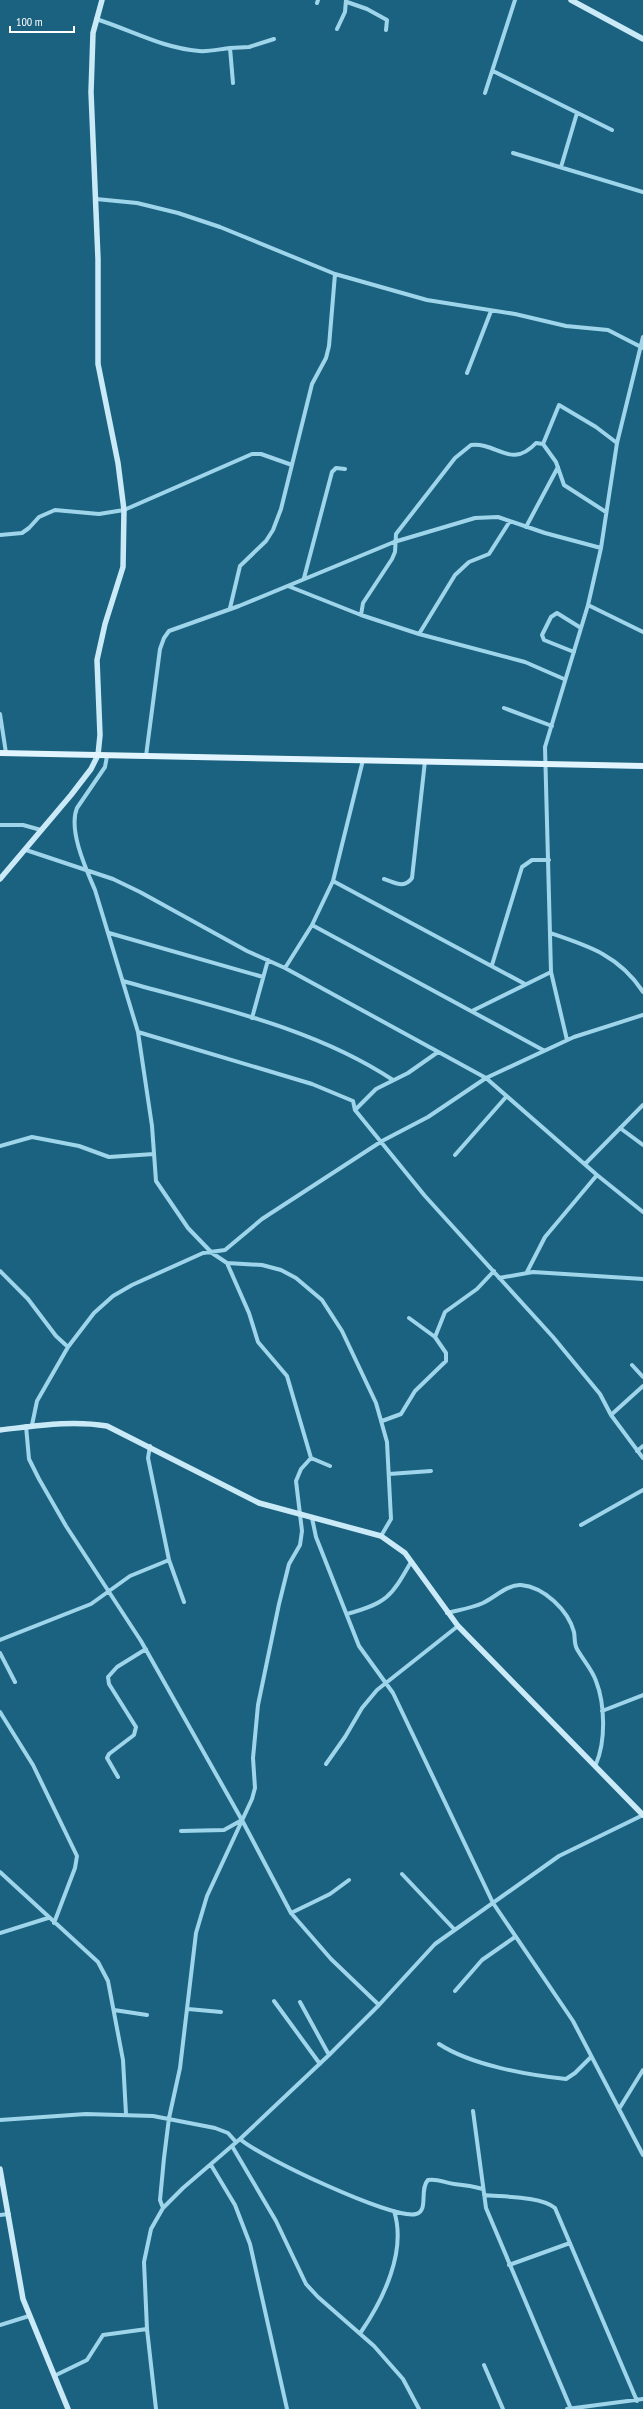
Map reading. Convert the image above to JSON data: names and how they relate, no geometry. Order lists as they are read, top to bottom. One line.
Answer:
{"scale_bar":"100 m"}
